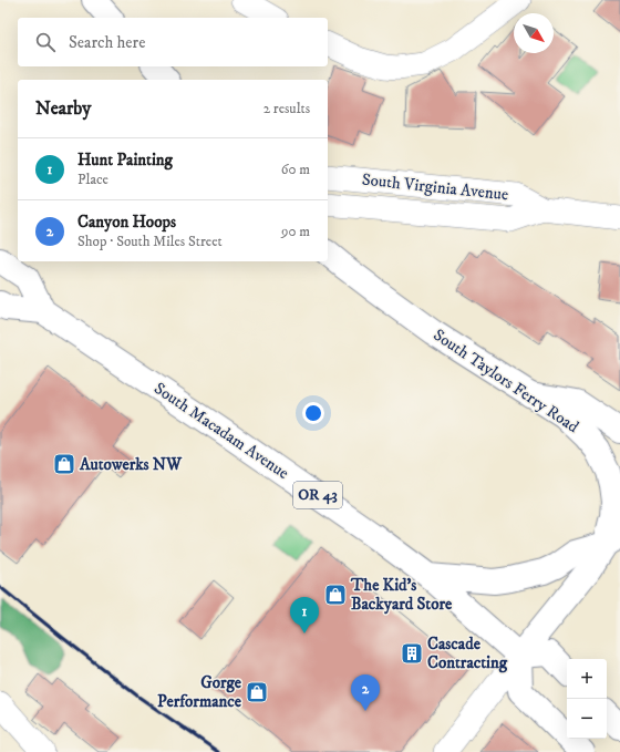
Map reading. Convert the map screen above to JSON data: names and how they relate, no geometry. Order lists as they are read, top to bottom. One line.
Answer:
{"streets":{"main road":["South Taylors Ferry Road","South Macadam Avenue","OR 43"],"street":["South Virginia Avenue"]},"crossings":[["South Taylors Ferry Road","South Macadam Avenue"]],"places":{"shop":["Autowerks NW","The Kid's Backyard Store","Gorge Performance"],"building":["Cascade Contracting"]},"north":"bottom right","page":{"search":"Search here","heading":["Nearby","2 results"],"list":[{"mark":"1","name":"Hunt Painting","note":"Place","value":"60 m"},{"mark":"2","name":"Canyon Hoops","note":"Shop · South Miles Street","value":"90 m"}],"pins":["1","2"],"map_buttons":["+","−"]}}
